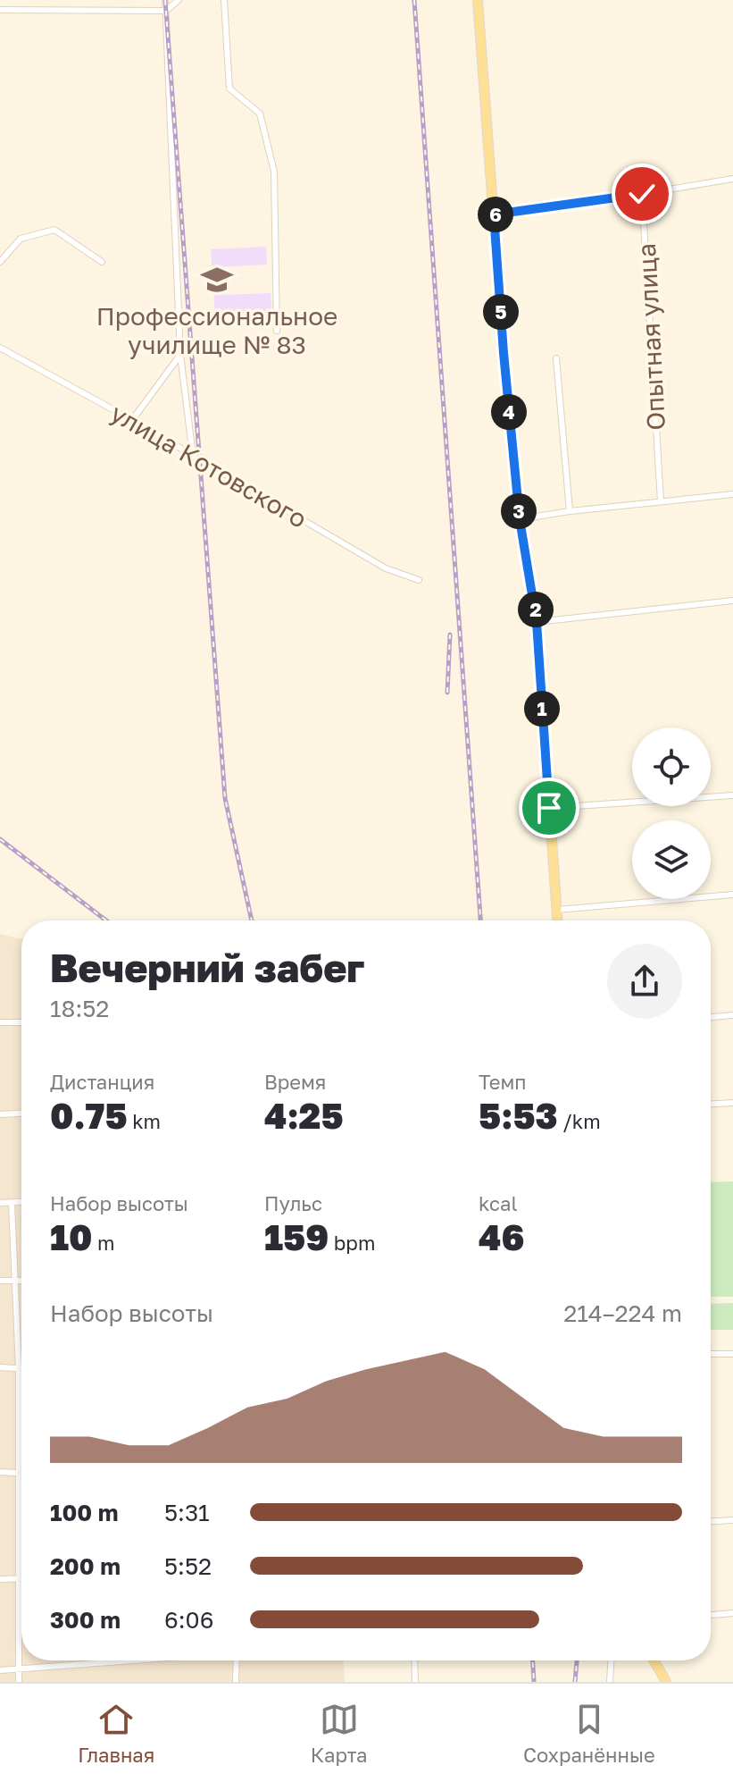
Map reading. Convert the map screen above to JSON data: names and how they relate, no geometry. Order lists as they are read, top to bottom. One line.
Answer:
{"streets":{"street":["Опытная улица","улица Котовского"]},"places":{"school or university":["Профессиональное училище № 83"]},"page":{"pins":["6","5","4","3","2","1"],"heading":["Вечерний забег","18:52"],"stats":[["Дистанция","0.75 km"],["Время","4:25"],["Темп","5:53 /km"],["Набор высоты","10 m"],["Пульс","159 bpm"],["kcal","46"]],"chart":["Набор высоты","214–224 m"],"list":[{"name":"100 m","note":"5:31"},{"name":"200 m","note":"5:52"},{"name":"300 m","note":"6:06"}],"tabs":["Главная","Карта","Сохранённые"]}}
